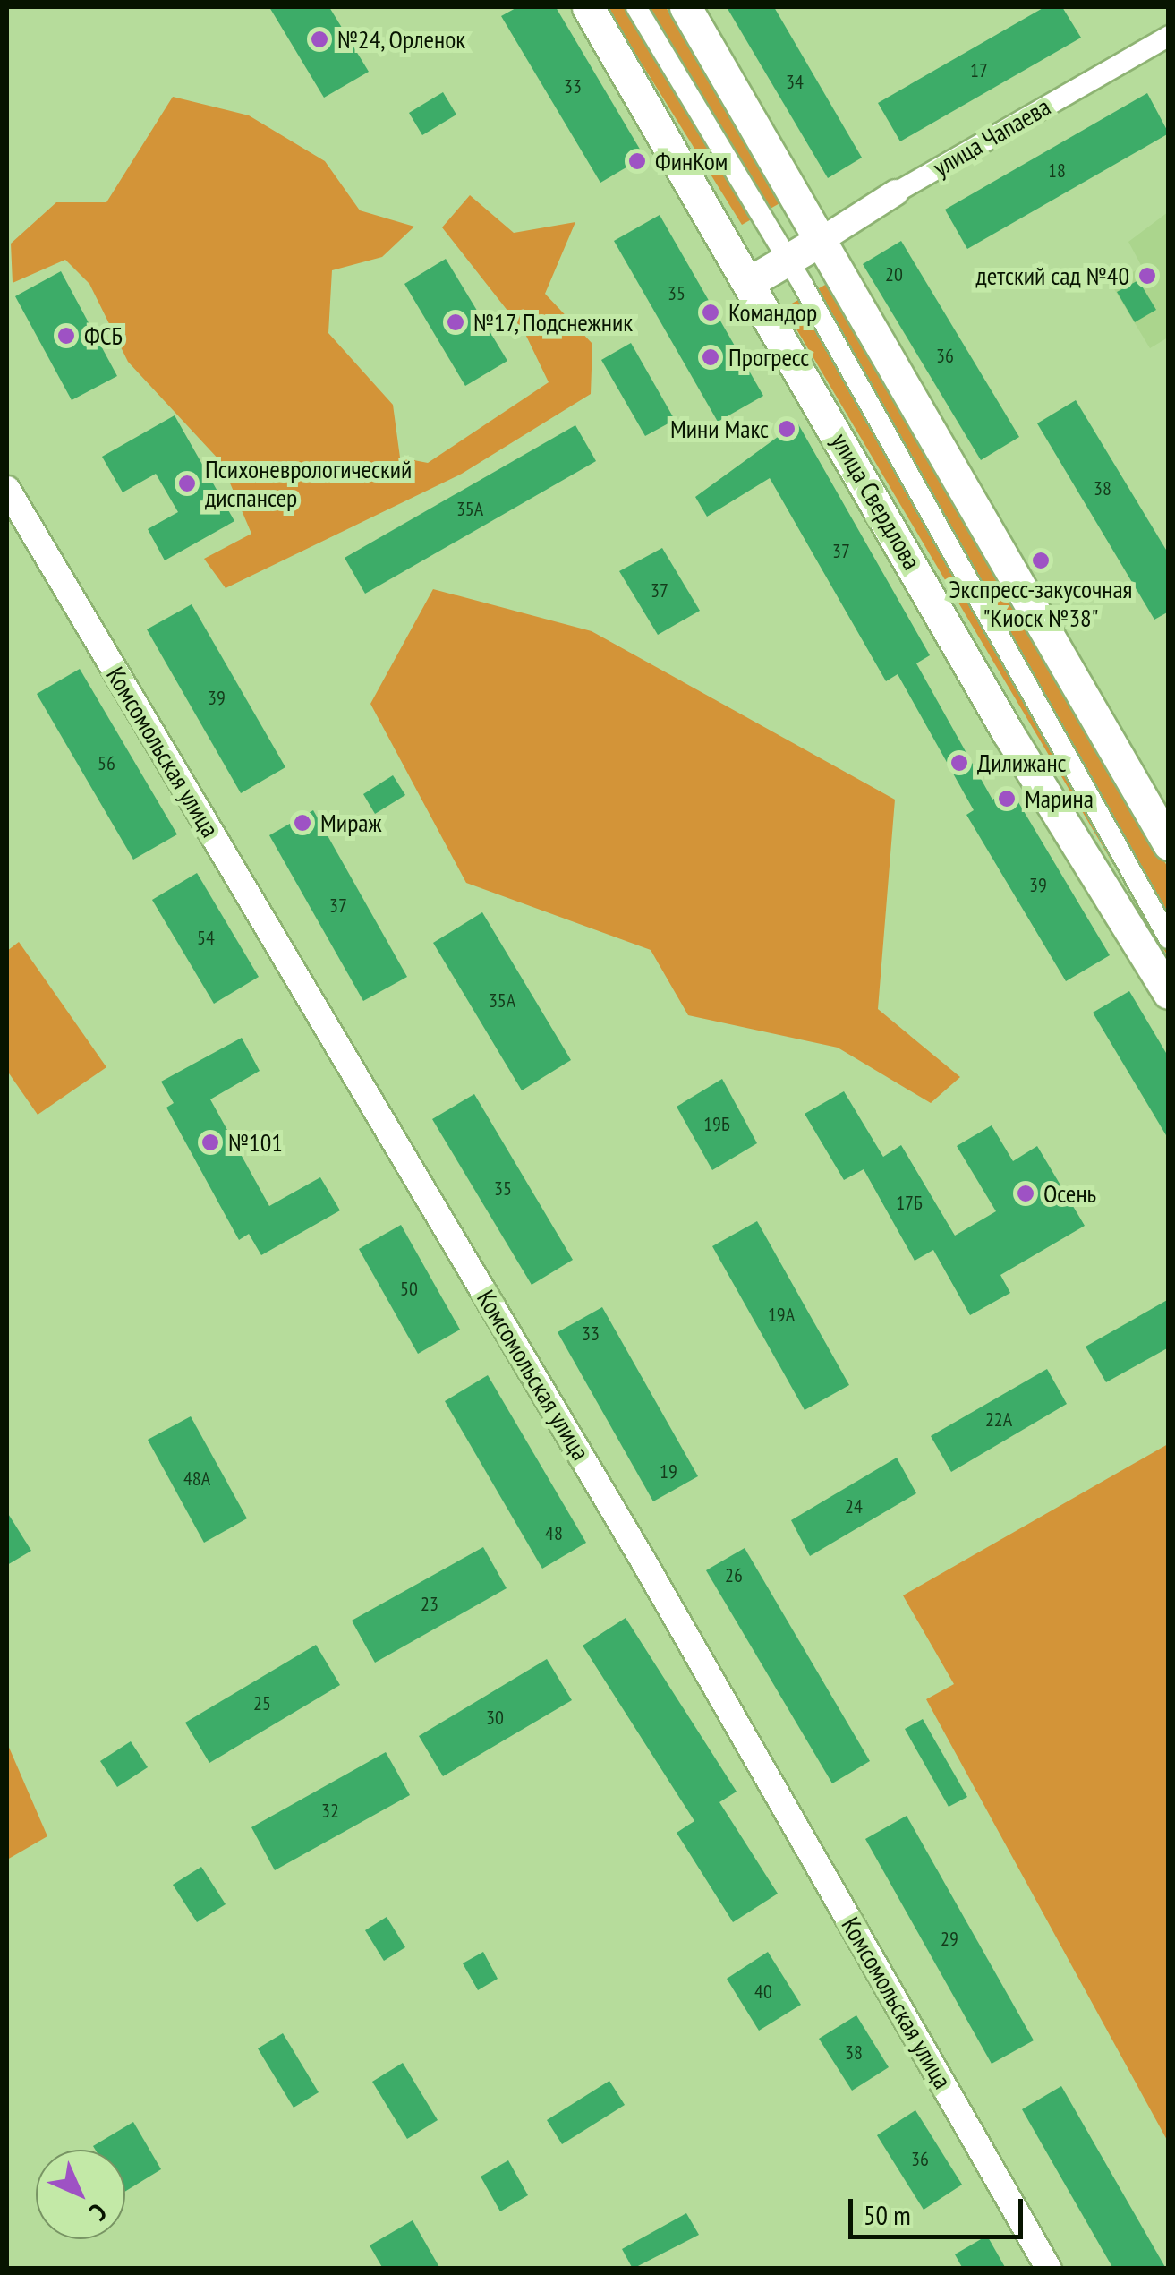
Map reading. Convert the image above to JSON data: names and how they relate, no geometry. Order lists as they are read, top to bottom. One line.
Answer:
{"streets":{"street":["улица Чапаева","улица Свердлова","Комсомольская улица"]},"places":["№24, Орленок","ФинКом","детский сад №40","Командор","№17, Подснежник","ФСБ","Прогресс","Мини Макс","Психоневрологический диспансер","Экспресс-закусочная \"Киоск №38\"","Дилижанс","Марина","Мираж","№101","Осень"],"house_numbers":["17","34","33","18","20","35","36","38","35А","37","37","39","56","39","37","54","35А","19Б","35","17Б","50","19А","33","22А","19","48А","24","48","26","23","25","30","32","29","40","38","36"],"scale_bar":"50 m","north":"bottom right"}
